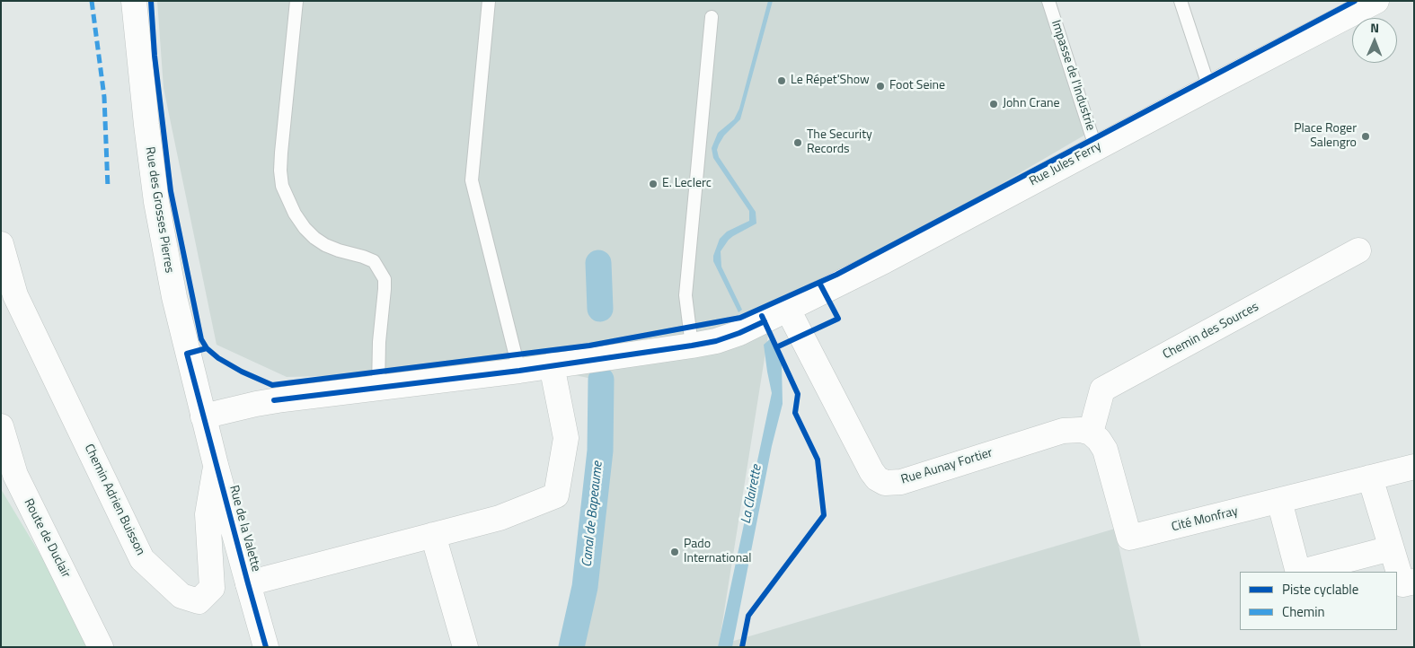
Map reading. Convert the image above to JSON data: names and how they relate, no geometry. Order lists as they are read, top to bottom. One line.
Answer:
{"streets":{"street":["Rue Jules Ferry","Rue des Grosses Pierres","Chemin des Sources","Rue Aunay Fortier","Chemin Adrien Buisson","Cité Monfray","Rue de la Valette","Route de Duclair"],"lane":["Impasse de l'Industrie"]},"crossings":[["Impasse de l'Industrie","Rue Jules Ferry"],["Rue Jules Ferry","Rue des Grosses Pierres"],["Rue Jules Ferry","Rue Aunay Fortier"],["Rue Jules Ferry","Rue de la Valette"],["Rue des Grosses Pierres","Rue de la Valette"],["Chemin des Sources","Rue Aunay Fortier"],["Chemin des Sources","Cité Monfray"],["Rue Aunay Fortier","Cité Monfray"],["Chemin Adrien Buisson","Rue de la Valette"]],"water":["La Clairette","Canal de Bapeaume"],"places":["Le Répet'Show","Foot Seine","John Crane","Place Roger Salengro","The Security Records","E. Leclerc","Pado International"],"legend":["Piste cyclable","Chemin"],"north":"top"}
